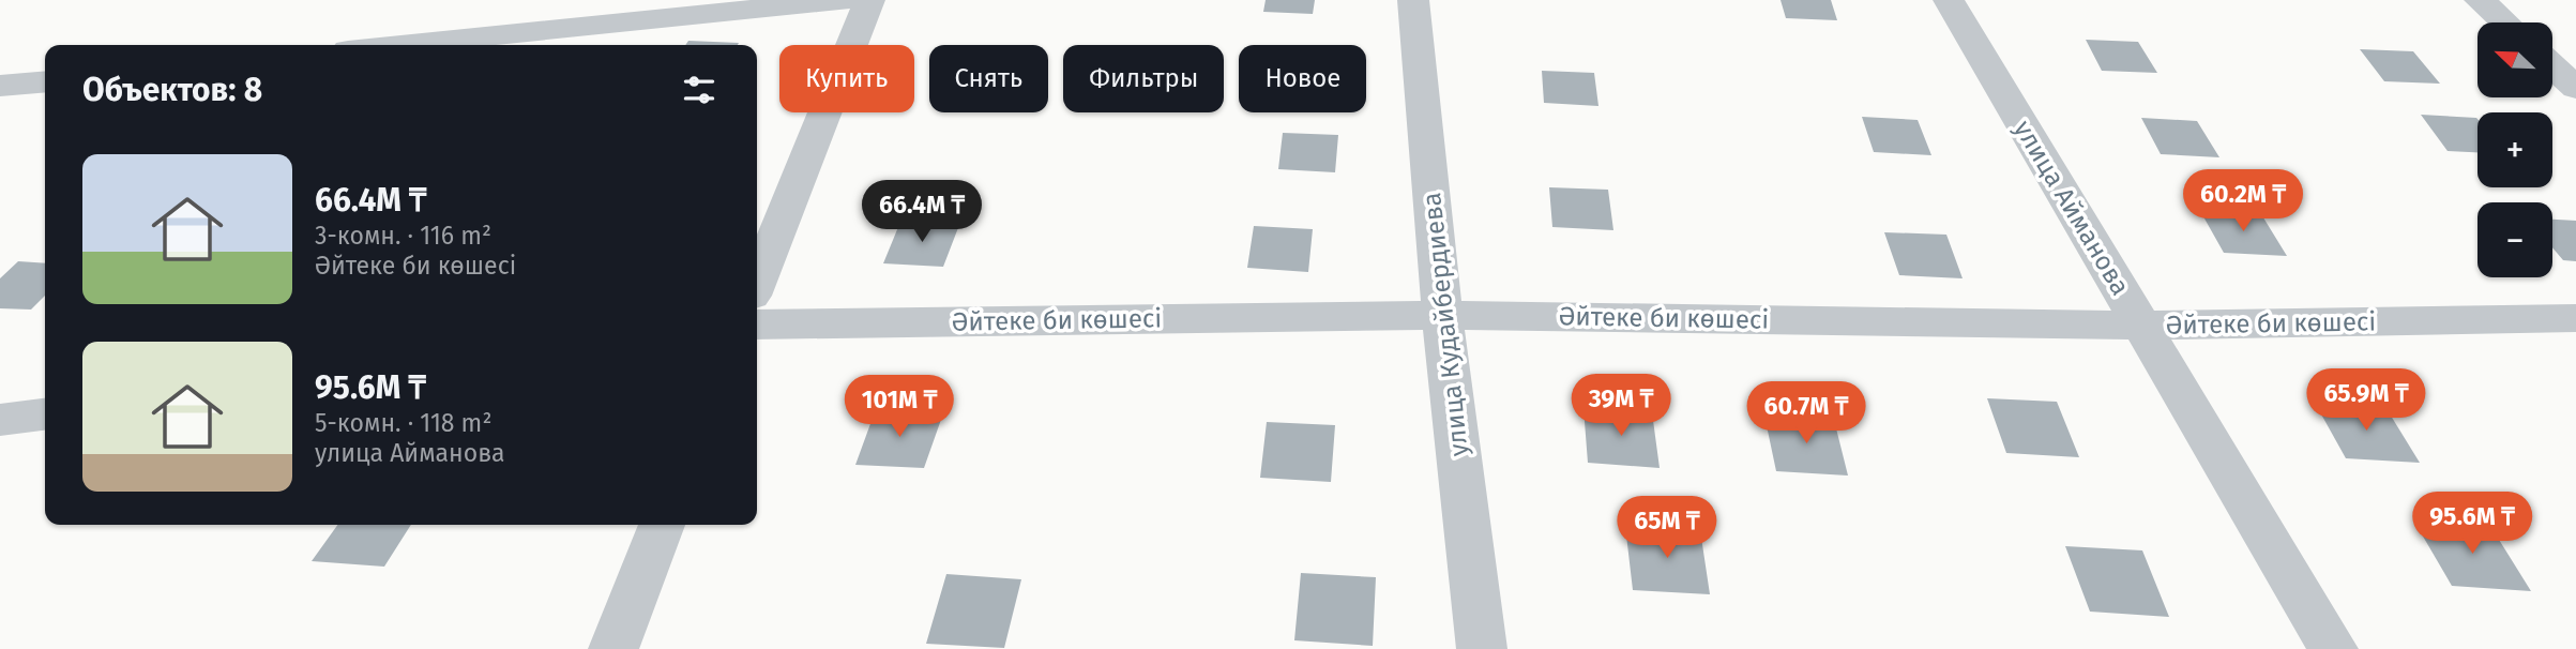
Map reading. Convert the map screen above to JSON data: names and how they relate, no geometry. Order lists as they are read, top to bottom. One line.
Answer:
{"streets":{"street":["улица Айманова","Әйтеке би көшесі","улица Кудайбердиева"]},"crossings":[["улица Айманова","Әйтеке би көшесі"],["Әйтеке би көшесі","улица Кудайбердиева"]],"north":"top left","page":{"map_buttons":["+","−"],"chip":["Купить","Снять","Фильтры","Новое"],"heading":"Объектов: 8","list":[{"name":"66.4M ₸","note":"3-комн. · 116 m² · Әйтеке би көшесі"},{"name":"95.6M ₸","note":"5-комн. · 118 m² · улица Айманова"}],"price":["60.2M ₸","66.4M ₸","65.9M ₸","39M ₸","101M ₸","60.7M ₸","95.6M ₸","65M ₸"]}}
